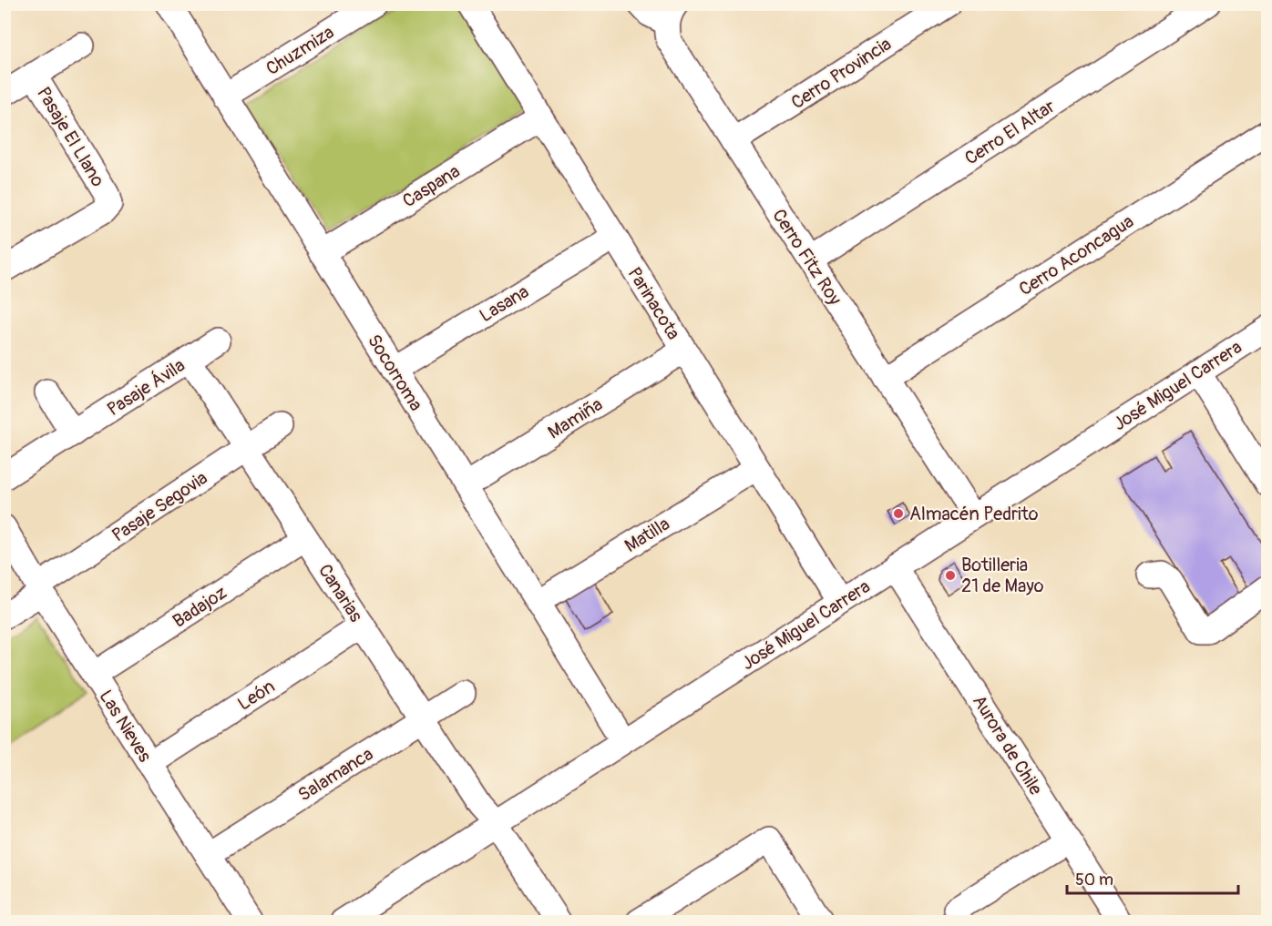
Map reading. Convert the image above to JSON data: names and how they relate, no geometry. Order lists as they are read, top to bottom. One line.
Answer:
{"streets":{"street":["Chuzmiza","Cerro Provincia","Cerro El Altar","Pasaje El Llano","Caspana","Cerro Aconcagua","Cerro Fitz Roy","Lasana","Parinacota","Socorroma","José Miguel Carrera","Pasaje Ávila","Mamiña","Pasaje Segovia","Matilla","Canarias","Badajoz","León","Las Nieves","Aurora de Chile","Salamanca"]},"crossings":[["Chuzmiza","Socorroma"],["Cerro Provincia","Cerro Fitz Roy"],["Cerro El Altar","Cerro Fitz Roy"],["Caspana","Parinacota"],["Caspana","Socorroma"],["Cerro Aconcagua","Cerro Fitz Roy"],["Cerro Fitz Roy","José Miguel Carrera"],["Lasana","Parinacota"],["Lasana","Socorroma"],["Parinacota","José Miguel Carrera"],["Parinacota","Mamiña"],["Parinacota","Matilla"],["Socorroma","José Miguel Carrera"],["Socorroma","Mamiña"],["Socorroma","Matilla"],["José Miguel Carrera","Canarias"],["José Miguel Carrera","Aurora de Chile"],["Pasaje Ávila","Canarias"],["Pasaje Segovia","Canarias"],["Pasaje Segovia","Las Nieves"],["Canarias","Badajoz"],["Canarias","León"],["Canarias","Salamanca"],["Badajoz","Las Nieves"],["León","Las Nieves"],["Las Nieves","Salamanca"]],"places":["Almacén Pedrito","Botilleria 21 de Mayo"],"scale_bar":"50 m"}
